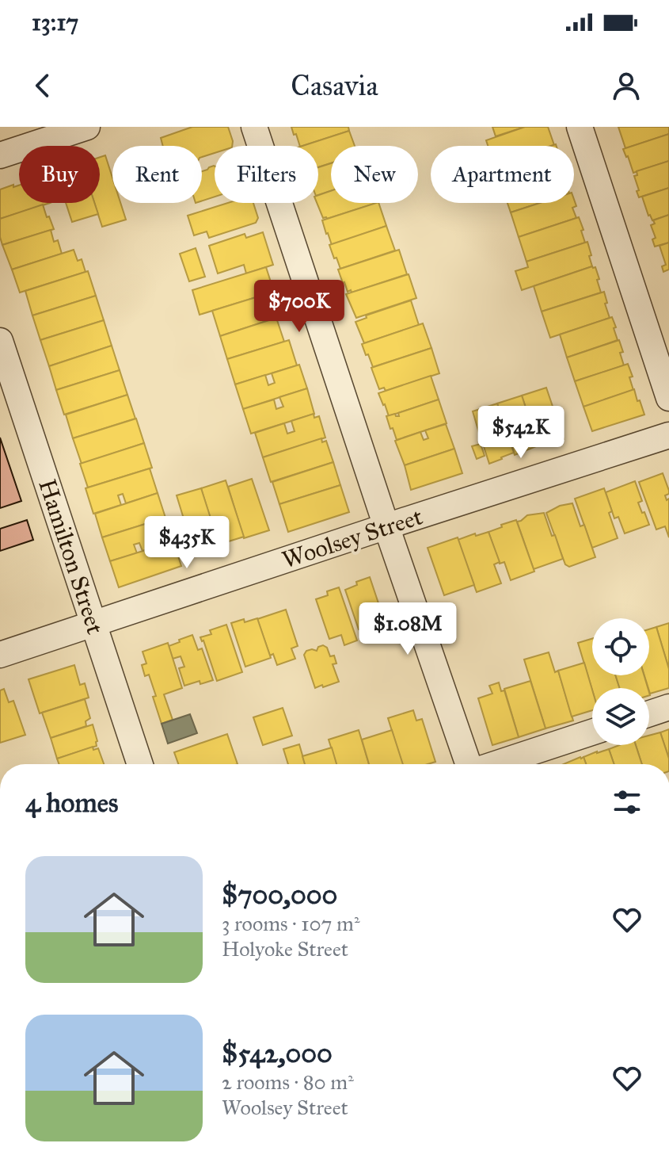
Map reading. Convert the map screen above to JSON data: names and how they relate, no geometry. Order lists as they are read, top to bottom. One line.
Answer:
{"streets":{"street":["Woolsey Street","Hamilton Street"]},"crossings":[["Woolsey Street","Hamilton Street"]],"page":{"status":"13:17","header":"Casavia","chip":["Buy","Rent","Filters","New","Apartment"],"price":["$700K","$542K","$435K","$1.08M"],"heading":"4 homes","list":[{"name":"$700,000","note":"3 rooms · 107 m² · Holyoke Street"},{"name":"$542,000","note":"2 rooms · 80 m² · Woolsey Street"}]}}
